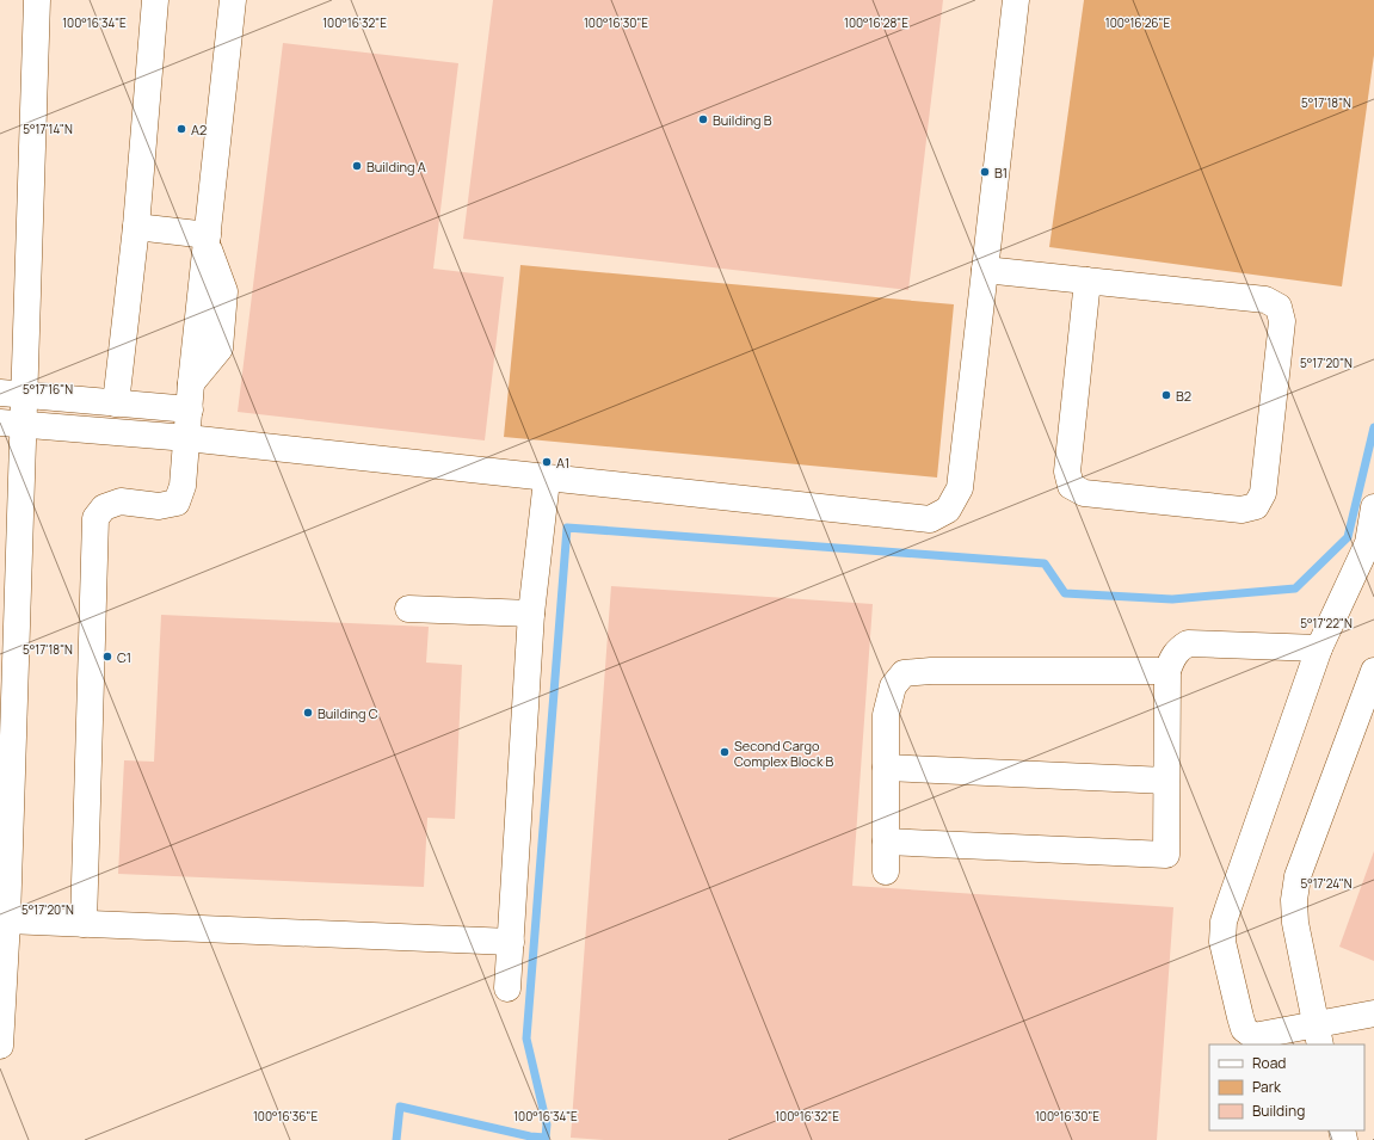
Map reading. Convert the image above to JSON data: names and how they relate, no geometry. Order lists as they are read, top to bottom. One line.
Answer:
{"places":["Building B","A2","Building A","B1","B2","A1","C1","Building C","Second Cargo Complex Block B"],"legend":["Road","Park","Building"],"coordinates":["100°16'34\"E","100°16'32\"E","100°16'30\"E","100°16'28\"E","100°16'26\"E","5°17'18\"N","5°17'14\"N","5°17'20\"N","5°17'16\"N","5°17'22\"N","5°17'24\"N","100°16'36\"E"]}
